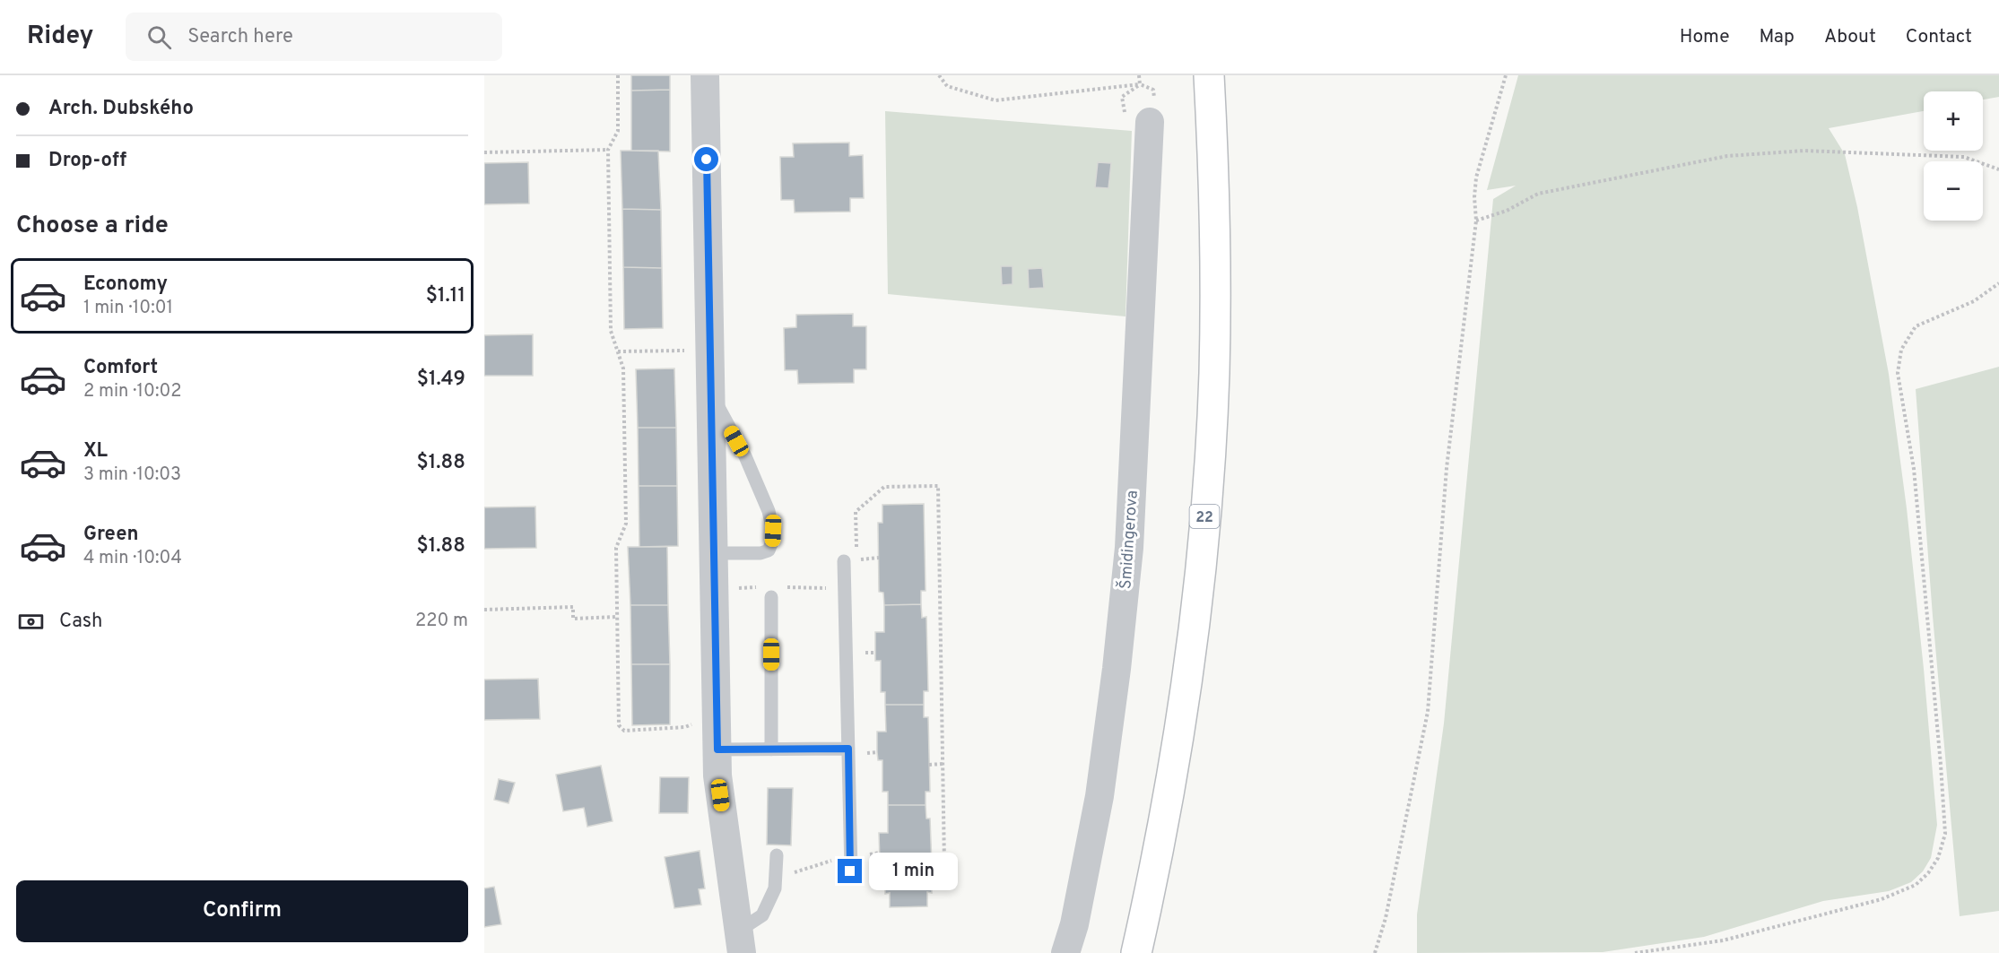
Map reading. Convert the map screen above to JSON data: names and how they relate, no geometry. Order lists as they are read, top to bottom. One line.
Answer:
{"streets":{"main road":["22"],"street":["Šmidingerova"]},"page":{"header":"Ridey","search":"Search here","nav":["Home","Map","About","Contact"],"banner":["Arch. Dubského","Drop-off"],"map_buttons":["+","−"],"heading":"Choose a ride","list":[{"name":"Economy","note":"1 min · 10:01","value":"$1.11"},{"name":"Comfort","note":"2 min · 10:02","value":"$1.49"},{"name":"XL","note":"3 min · 10:03","value":"$1.88"},{"name":"Green","note":"4 min · 10:04","value":"$1.88"}],"pay":["Cash","220 m"],"bubble":"1 min","buttons":"Confirm"}}
